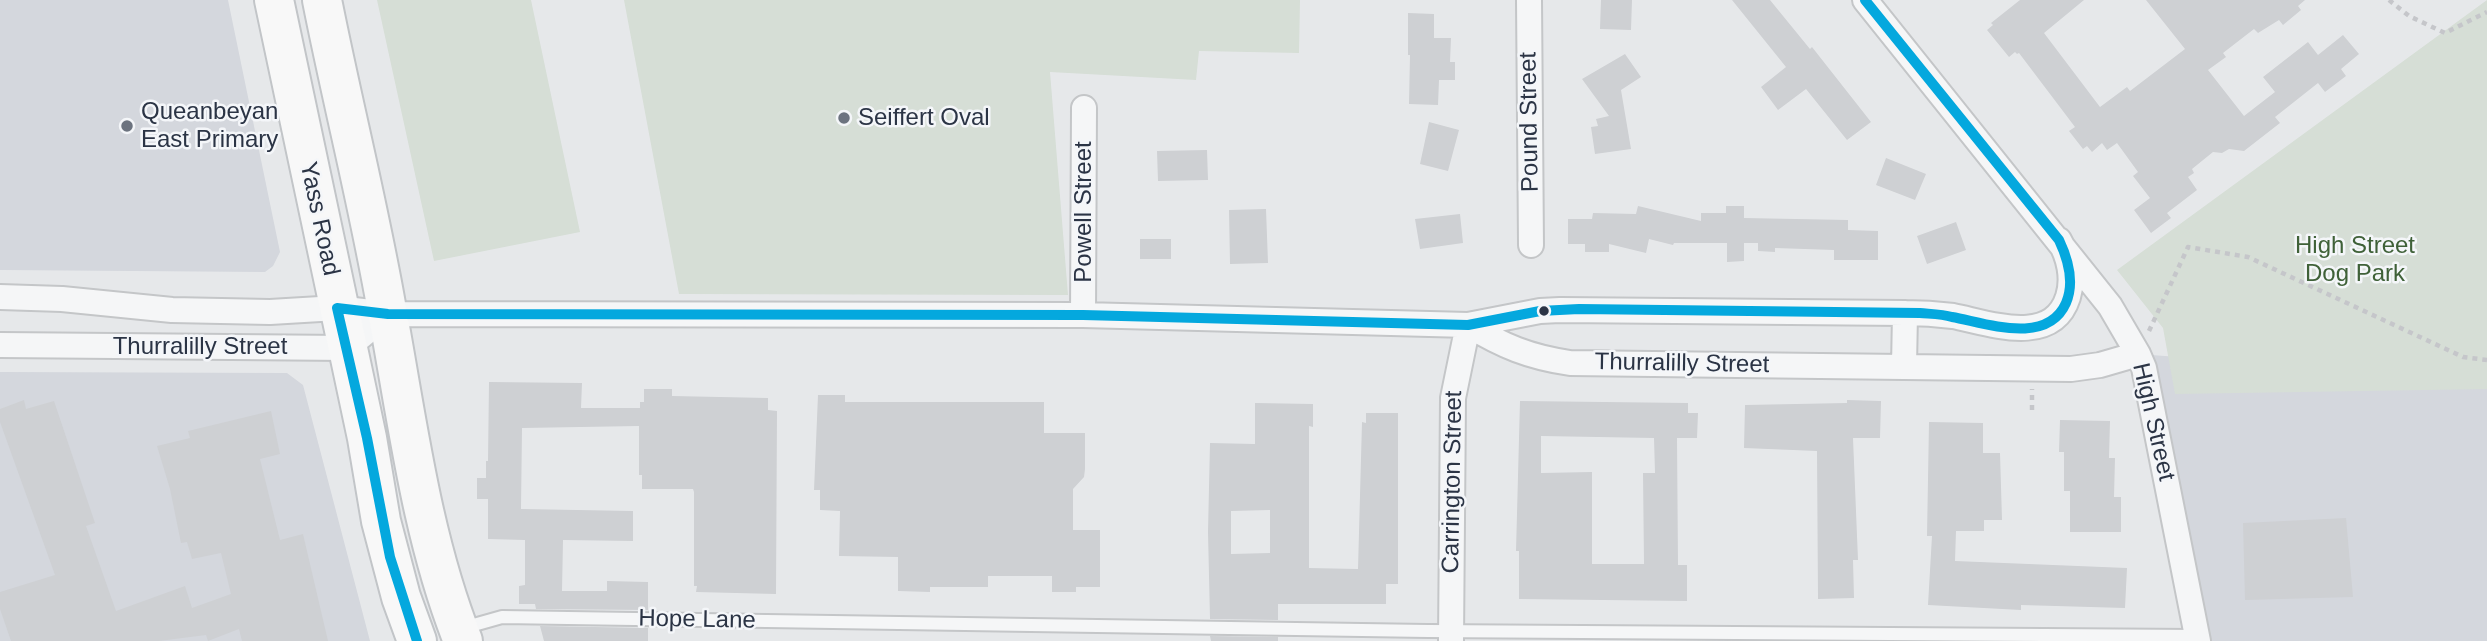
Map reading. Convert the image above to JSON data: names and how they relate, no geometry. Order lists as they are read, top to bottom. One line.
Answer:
{"streets":{"main road":["Yass Road"],"street":["Pound Street","Powell Street","Thurralilly Street","High Street","Carrington Street"],"lane":["Hope Lane"]},"crossings":[["Powell Street","Thurralilly Street"],["Yass Road","Thurralilly Street"],["Yass Road","Hope Lane"],["Thurralilly Street","High Street"],["Thurralilly Street","Carrington Street"],["High Street","Hope Lane"],["Carrington Street","Hope Lane"]],"parks":["High Street Dog Park"],"places":["Seiffert Oval","Queanbeyan East Primary"]}
